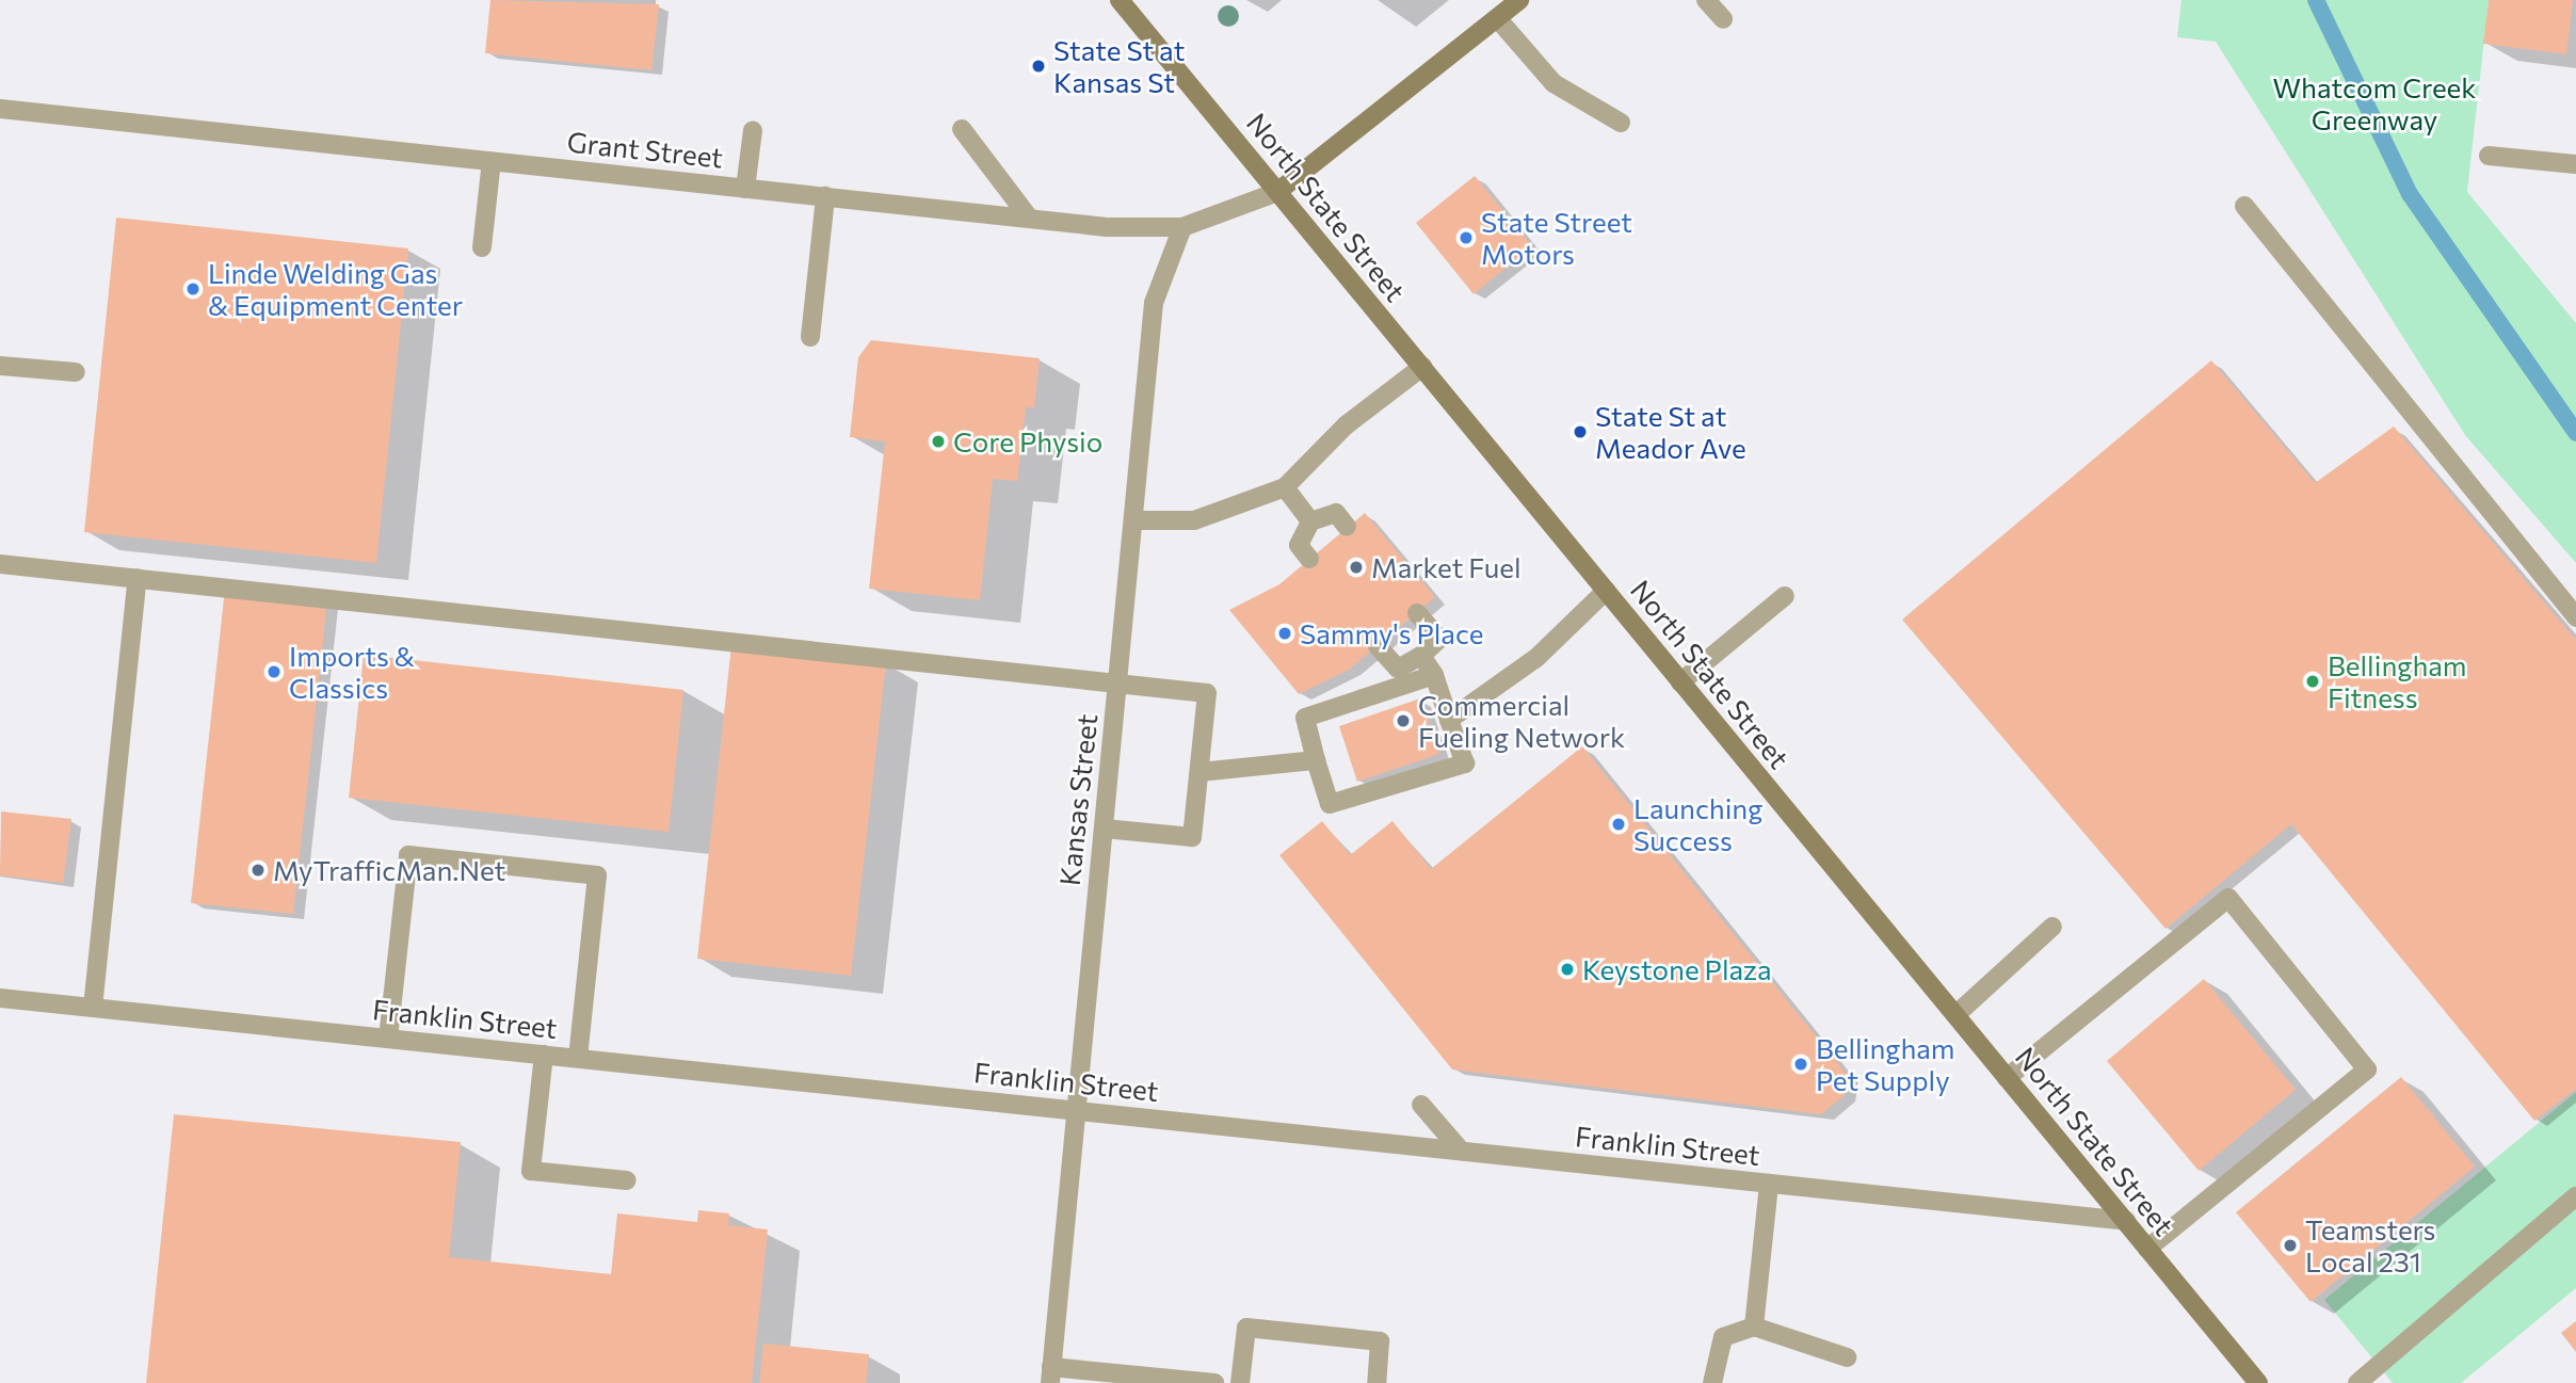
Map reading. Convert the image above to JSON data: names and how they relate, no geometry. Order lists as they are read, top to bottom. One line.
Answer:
{"streets":{"main road":["North State Street"],"street":["Grant Street","Kansas Street","Franklin Street"]},"crossings":[["Grant Street","North State Street"],["Grant Street","Kansas Street"],["North State Street","Franklin Street"],["Kansas Street","Franklin Street"]],"parks":["Whatcom Creek Greenway"],"places":["State St at Kansas St","State Street Motors","Linde Welding Gas & Equipment Center","State St at Meador Ave","Core Physio","Market Fuel","Sammy's Place","Imports & Classics","Bellingham Fitness","Commercial Fueling Network","Launching Success","MyTrafficMan.Net","Keystone Plaza","Bellingham Pet Supply","Teamsters Local 231"]}
